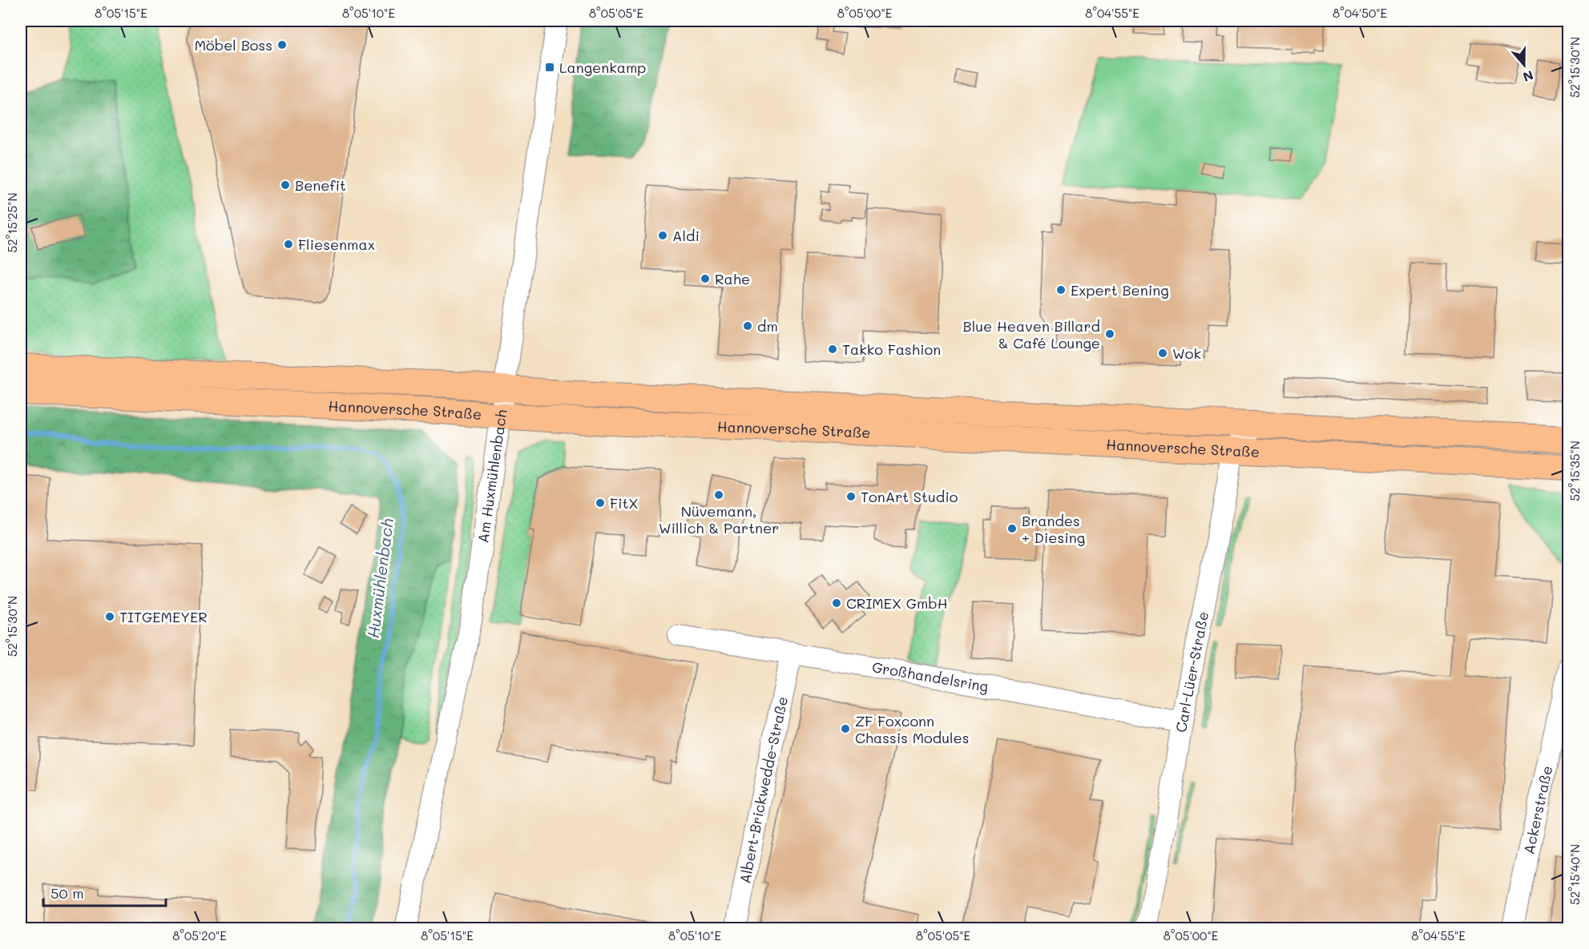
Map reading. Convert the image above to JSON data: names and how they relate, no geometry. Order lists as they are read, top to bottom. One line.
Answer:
{"streets":{"main road":["Hannoversche Straße"],"street":["Am Huxmühlenbach","Carl-Lüer-Straße","Großhandelsring","Albert-Brickwedde-Straße","Ackerstraße"]},"crossings":[["Hannoversche Straße","Am Huxmühlenbach"],["Hannoversche Straße","Carl-Lüer-Straße"],["Carl-Lüer-Straße","Großhandelsring"],["Großhandelsring","Albert-Brickwedde-Straße"]],"water":["Huxmühlenbach"],"places":{"other":["Möbel Boss","Benefit","Aldi","Fliesenmax","Rahe","Expert Bening","dm","Blue Heaven Billard & Café Lounge","Takko Fashion","Wok","Nüvemann, Willich & Partner","TonArt Studio","FitX","Brandes + Diesing","CRIMEX GmbH","TITGEMEYER","ZF Foxconn Chassis Modules"],"transit":["Langenkamp"]},"scale_bar":"50 m","north":"bottom","coordinates":["8°05'15\"E","8°05'10\"E","8°05'05\"E","8°05'00\"E","8°04'55\"E","8°04'50\"E","52°15'30\"N","52°15'25\"N","52°15'35\"N","52°15'40\"N","8°05'20\"E"]}
